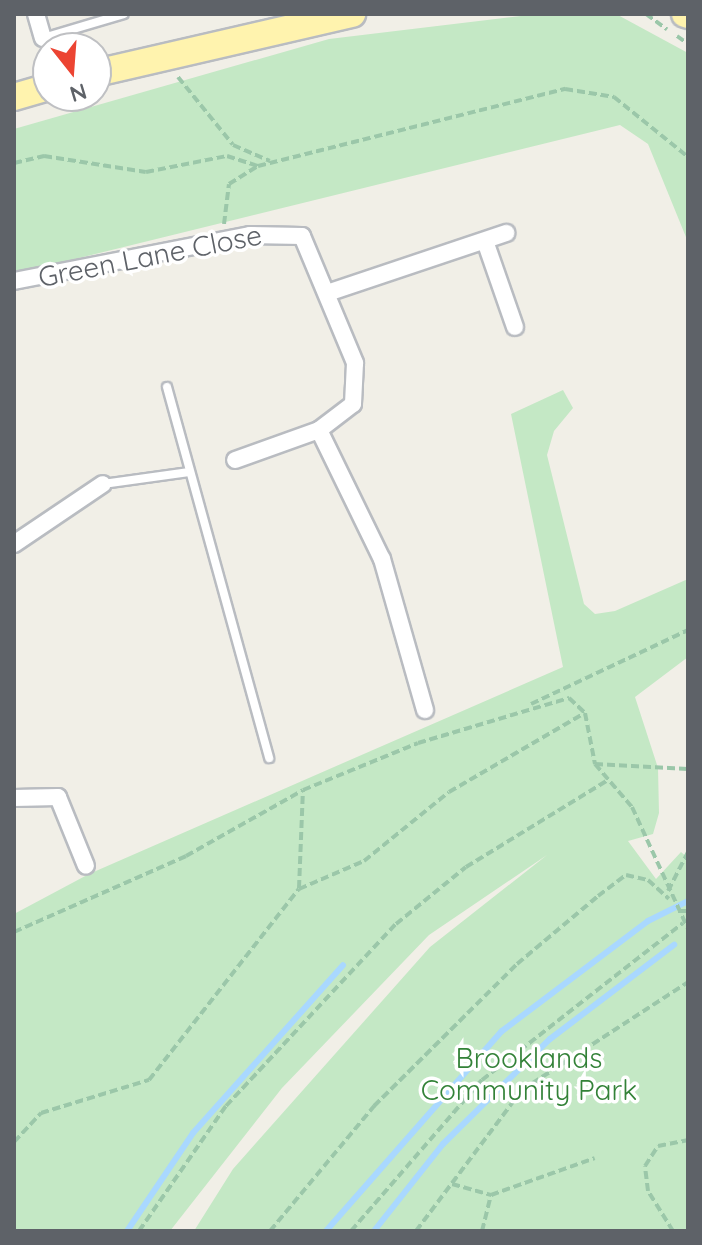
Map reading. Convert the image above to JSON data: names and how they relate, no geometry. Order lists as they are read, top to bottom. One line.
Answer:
{"streets":{"street":["Green Lane Close"]},"parks":["Brooklands Community Park"],"north":"bottom"}
